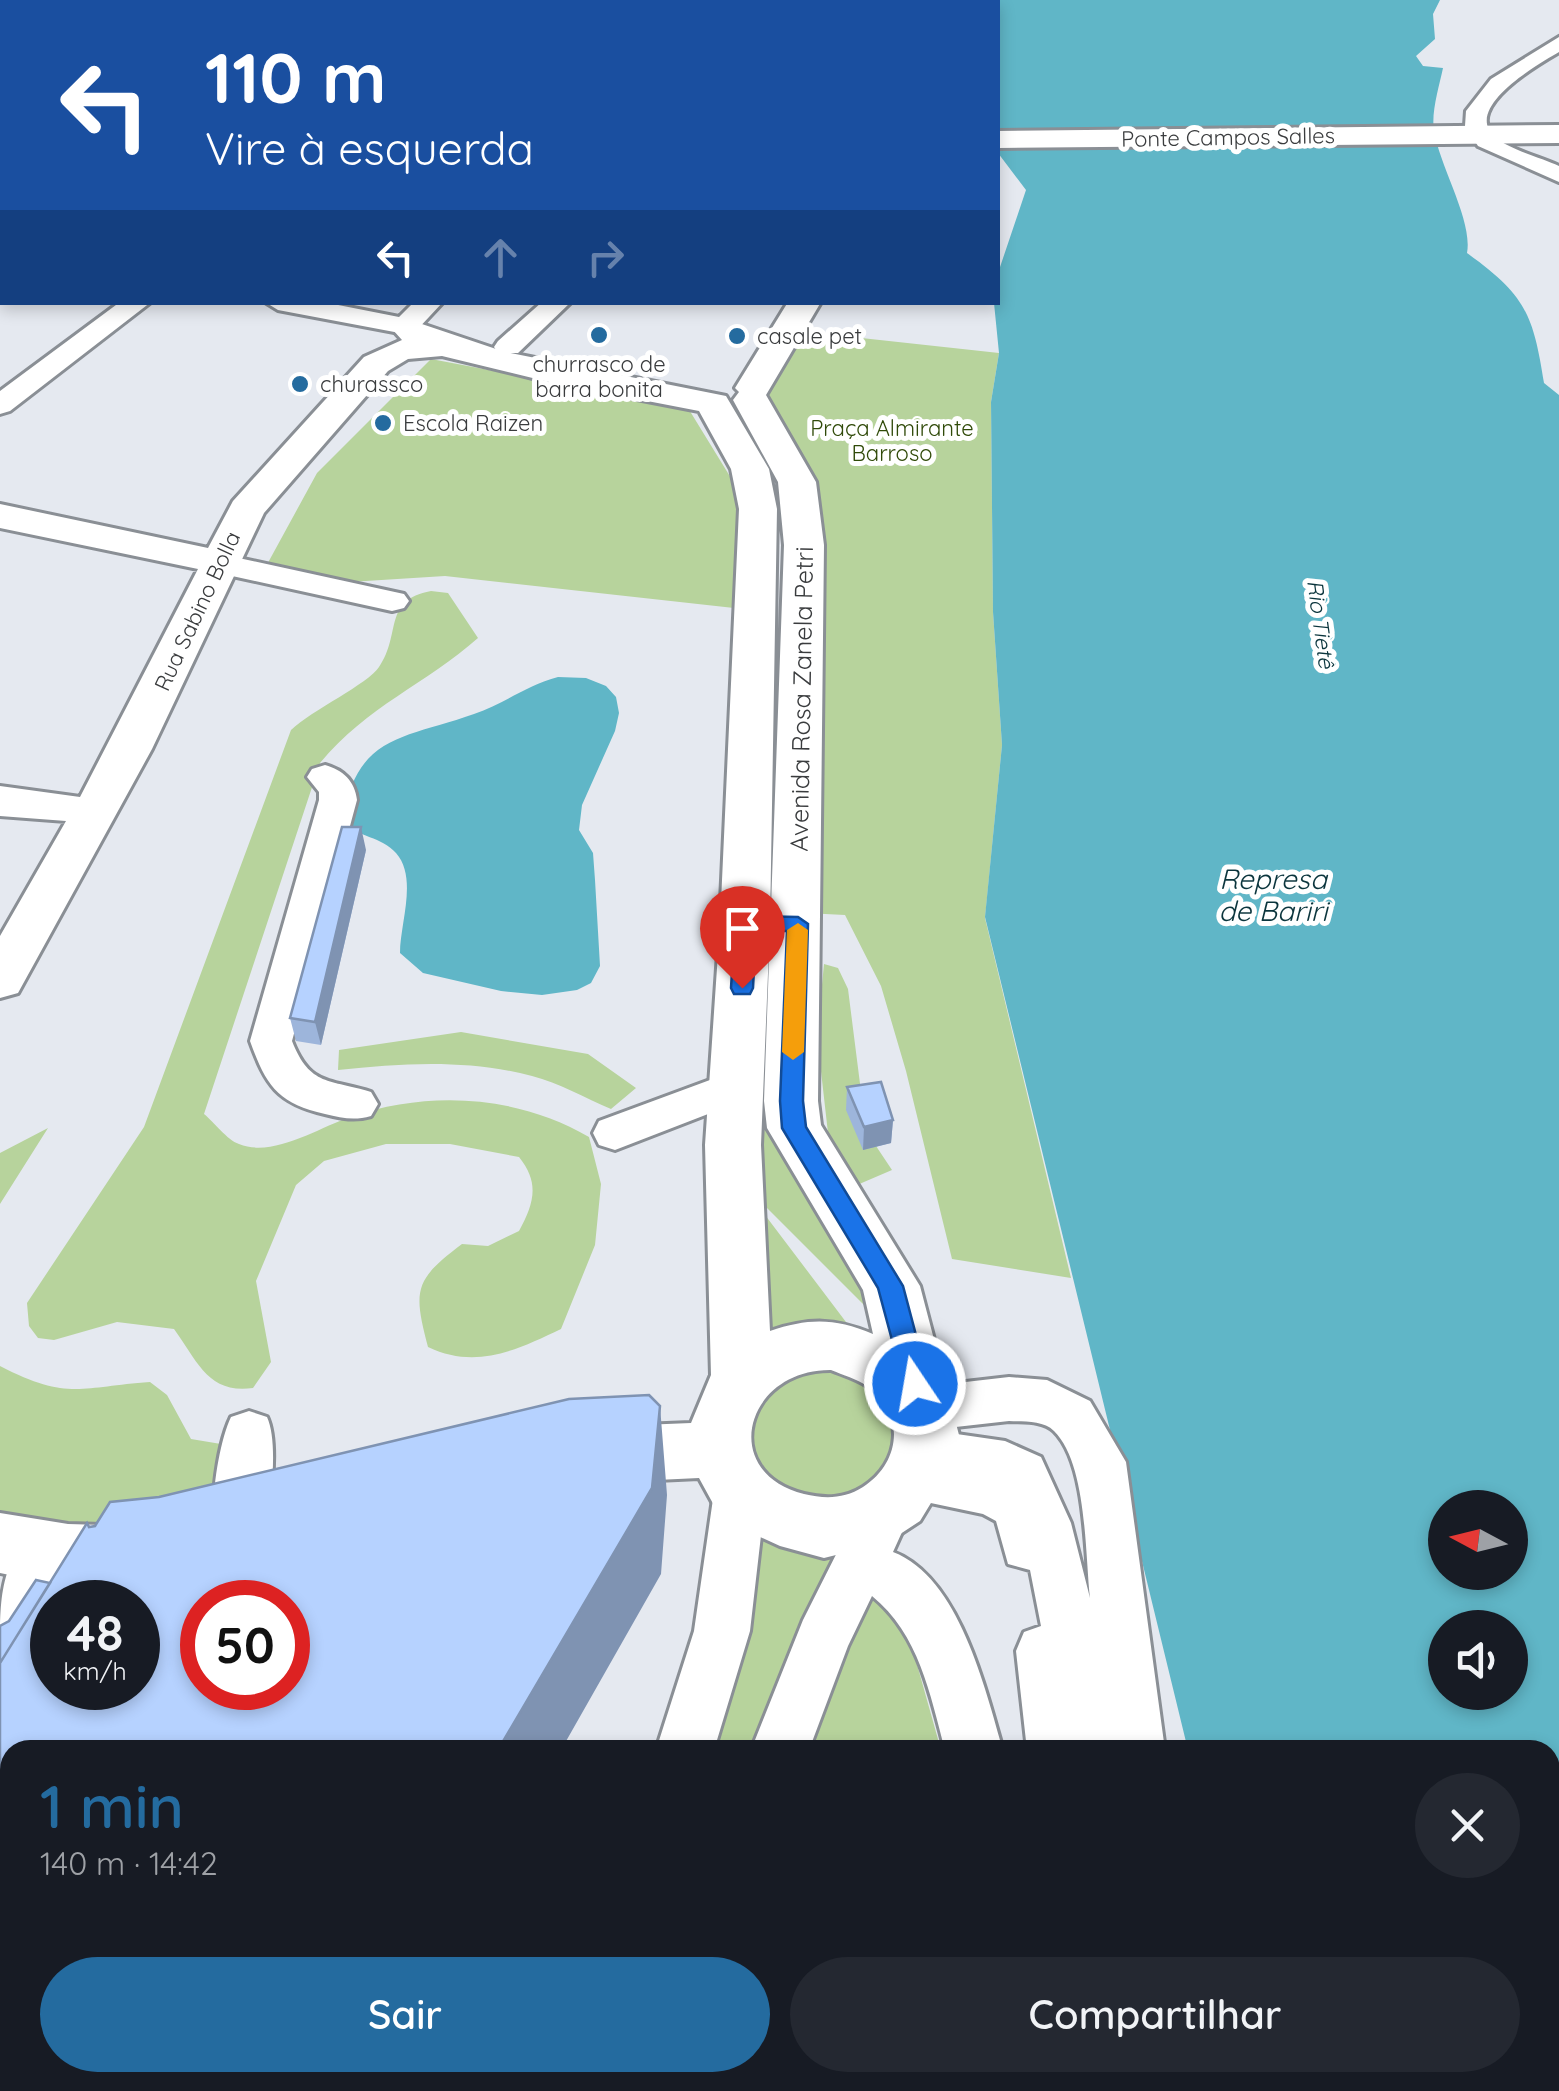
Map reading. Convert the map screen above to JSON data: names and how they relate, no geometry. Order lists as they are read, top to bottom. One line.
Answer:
{"streets":{"main road":["Ponte Campos Salles","Rua Sabino Bolla","Avenida Rosa Zanela Petri"]},"water":["Rio Tietê","Represa de Bariri"],"parks":["Praça Almirante Barroso"],"places":["churrasco de barra bonita","casale pet","churassco","Escola Raizen"],"north":"left","page":{"turn":["110 m","Vire à esquerda"],"speed":"48 km/h","limit":"50","heading":["1 min","140 m · 14:42"],"buttons":["Sair","Compartilhar"]}}
